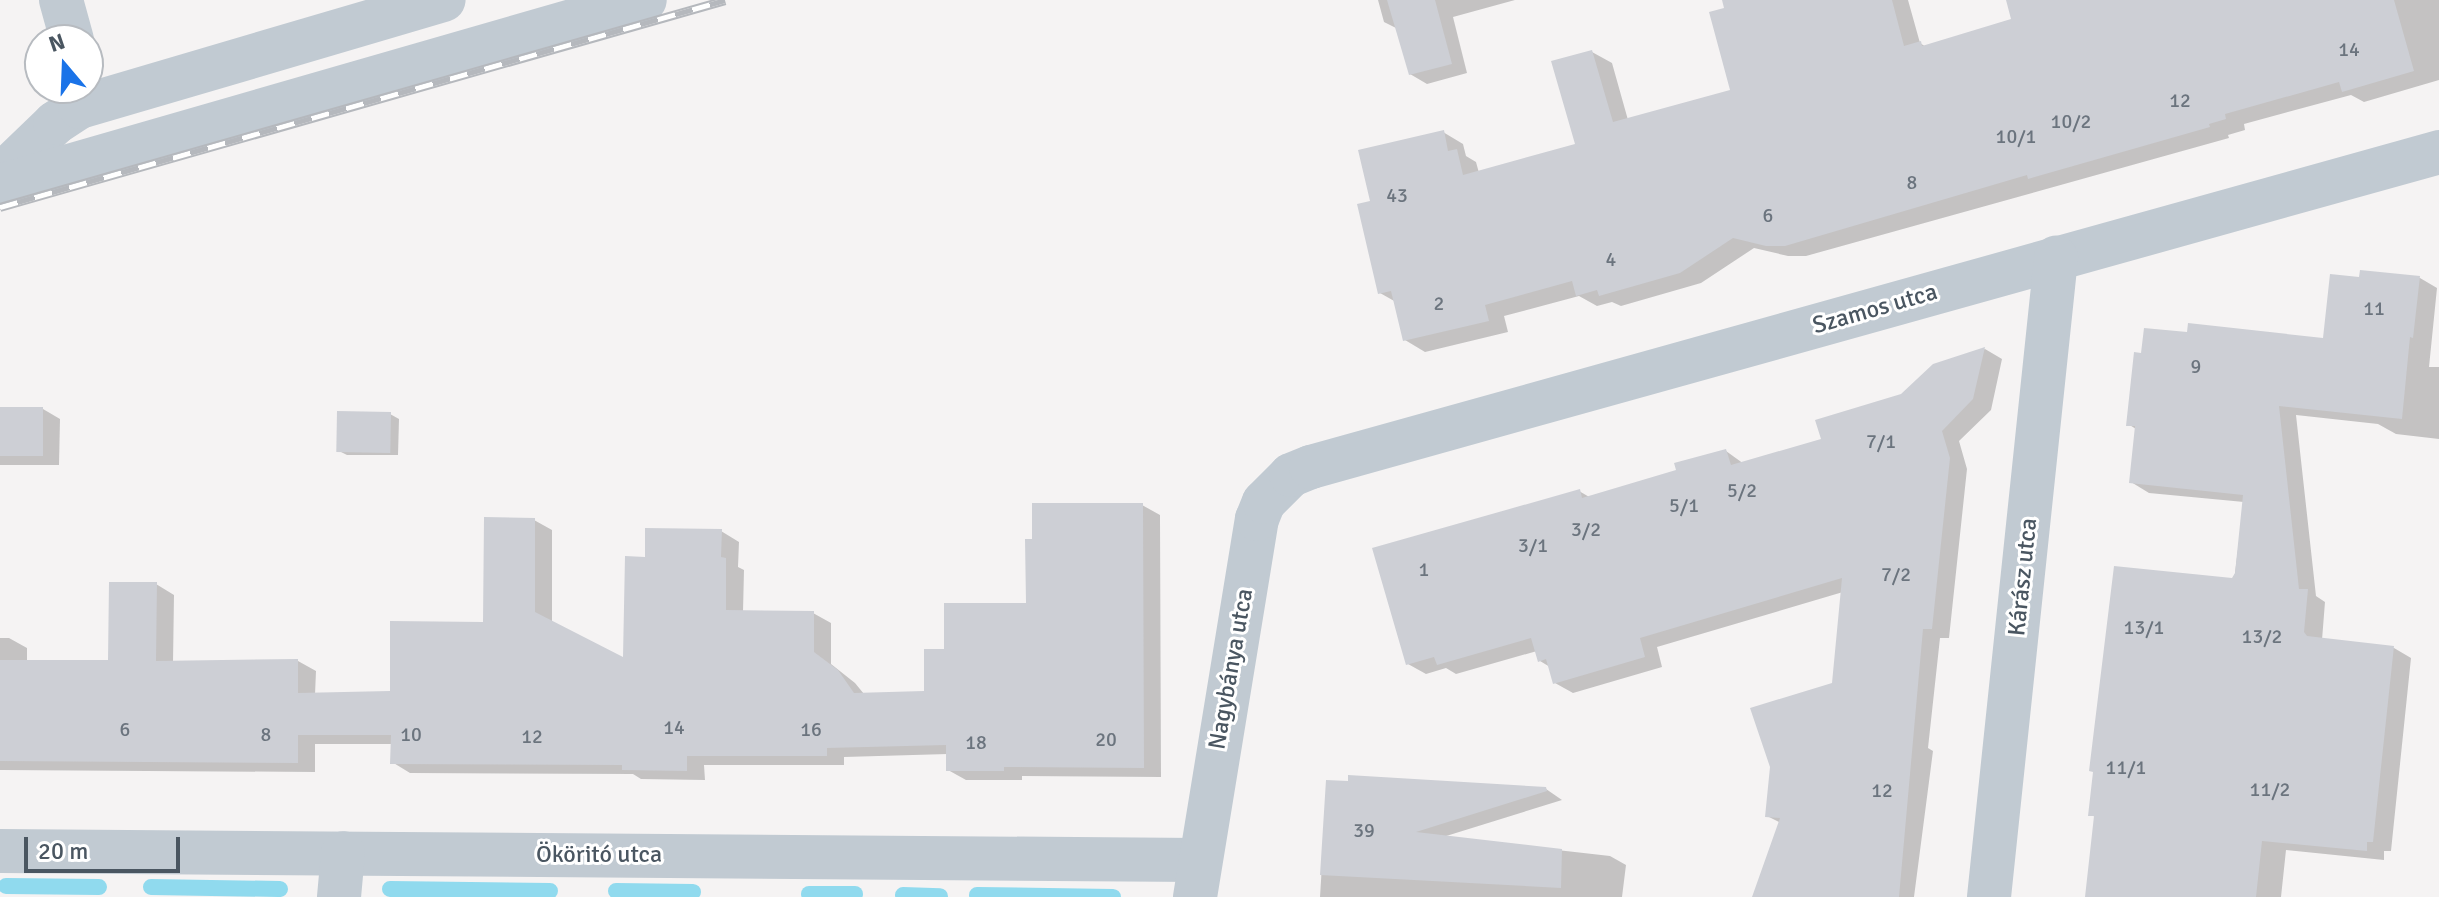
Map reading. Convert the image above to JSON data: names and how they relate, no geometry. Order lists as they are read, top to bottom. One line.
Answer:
{"streets":{"street":["Szamos utca","Kárász utca","Nagybánya utca","Ököritó utca"]},"crossings":[["Szamos utca","Kárász utca"],["Szamos utca","Nagybánya utca"],["Nagybánya utca","Ököritó utca"]],"house_numbers":["14","12","10/2","10/1","8","43","6","4","2","11","9","7/1","5/2","5/1","3/2","3/1","1","7/2","13/1","13/2","14","6","16","8","10","12","20","18","11/1","11/2","12","39"],"scale_bar":"20 m","north":"top"}
